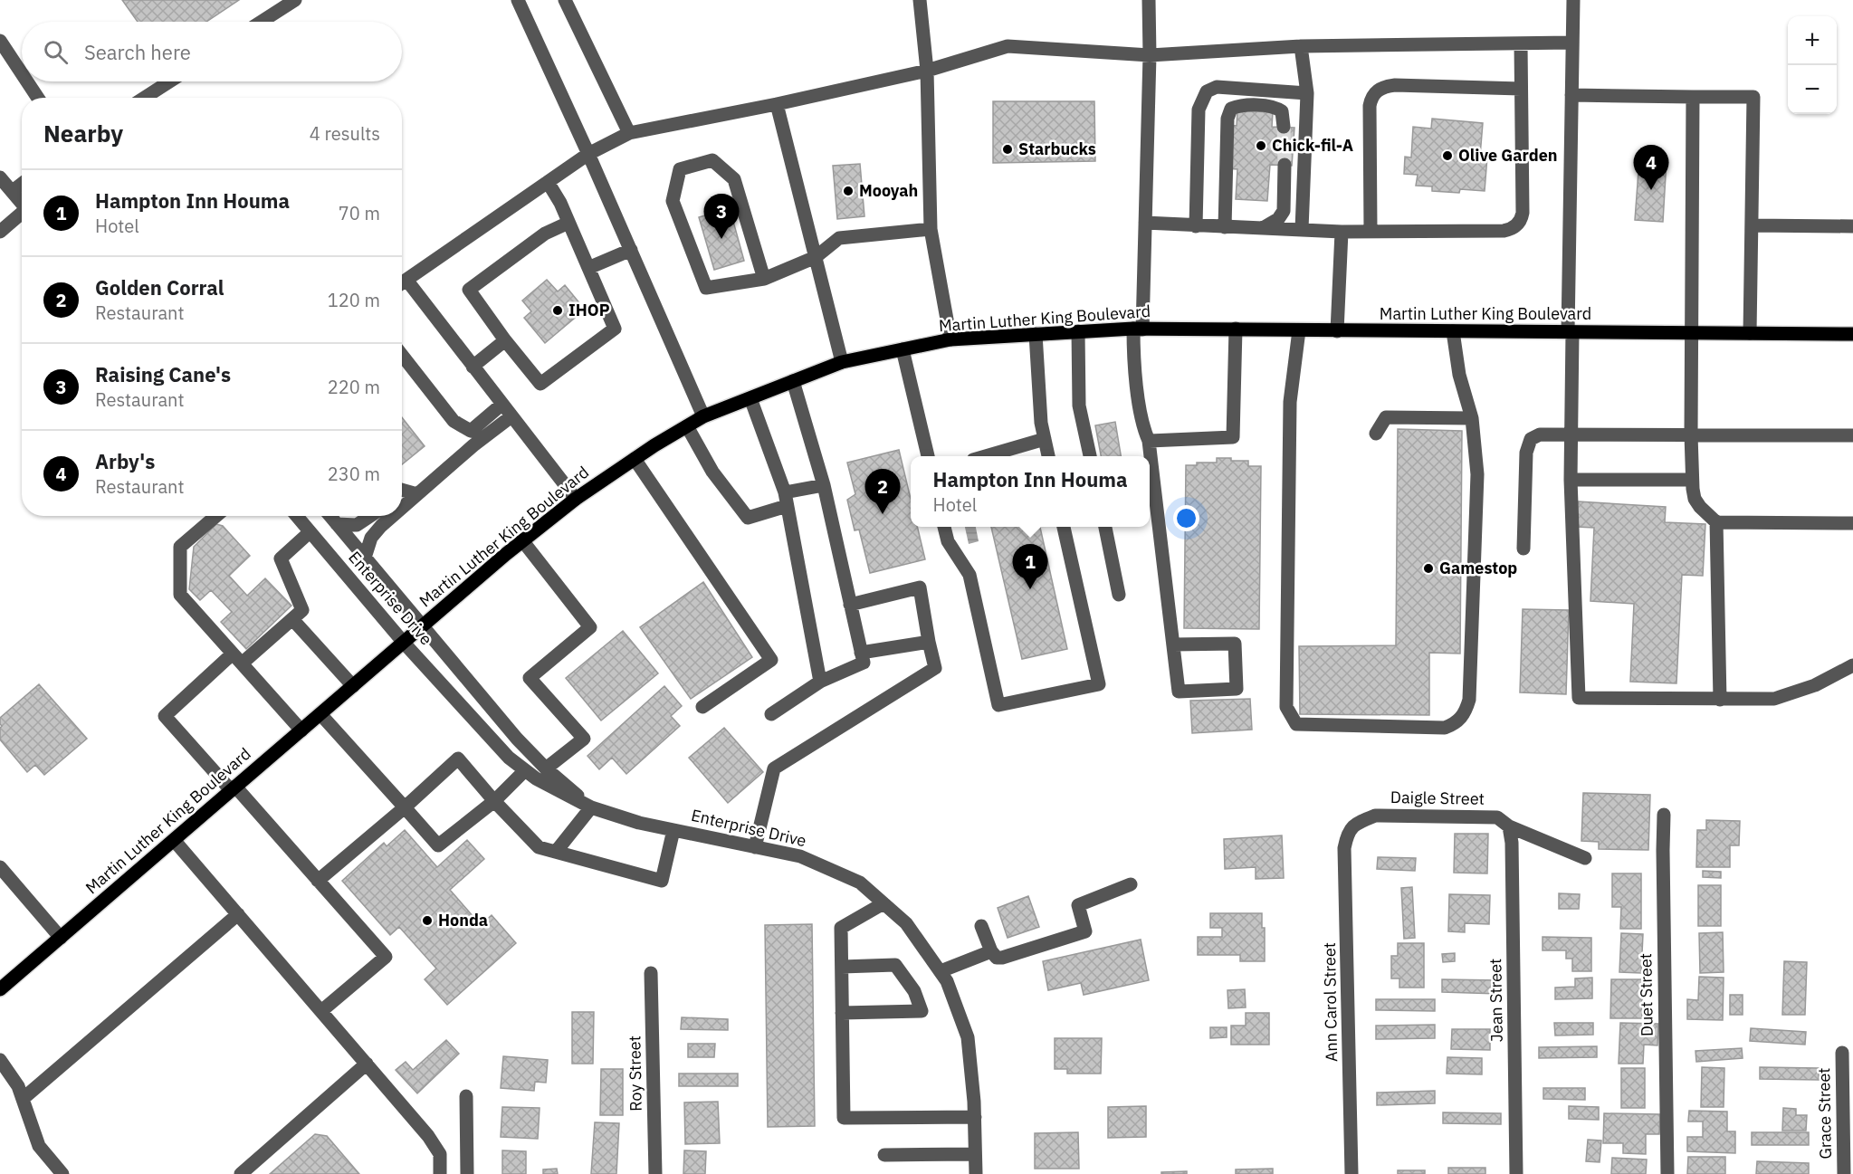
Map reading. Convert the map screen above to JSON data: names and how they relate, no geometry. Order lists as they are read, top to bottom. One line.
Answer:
{"streets":{"main road":["Martin Luther King Boulevard"],"street":["Enterprise Drive","Daigle Street","Duet Street","Jean Street","Ann Carol Street","Roy Street","Grace Street"]},"crossings":[["Martin Luther King Boulevard","Enterprise Drive"],["Daigle Street","Jean Street"],["Daigle Street","Ann Carol Street"]],"places":["Chick-fil-A","Starbucks","Olive Garden","Mooyah","IHOP","Gamestop","Honda"],"page":{"map_buttons":["+","−"],"search":"Search here","heading":["Nearby","4 results"],"pins":["4","3","2","1"],"list":[{"mark":"1","name":"Hampton Inn Houma","note":"Hotel","value":"70 m"},{"mark":"2","name":"Golden Corral","note":"Restaurant","value":"120 m"},{"mark":"3","name":"Raising Cane's","note":"Restaurant","value":"220 m"},{"mark":"4","name":"Arby's","note":"Restaurant","value":"230 m"}],"popup":["Hampton Inn Houma","Hotel"]}}
